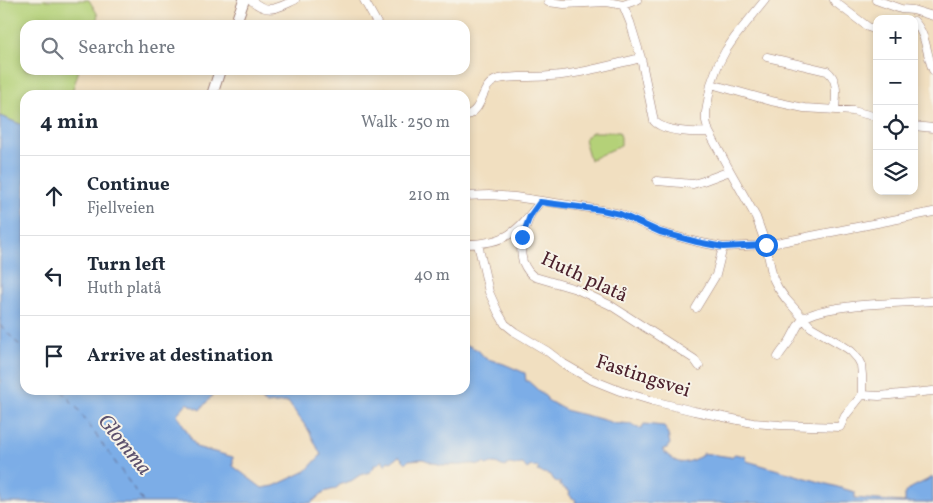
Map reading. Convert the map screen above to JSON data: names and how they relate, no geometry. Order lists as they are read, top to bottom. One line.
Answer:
{"streets":{"street":["Huth platå","Fastingsvei"]},"water":["Glomma"],"page":{"map_buttons":["+","−"],"search":"Search here","heading":["4 min","Walk · 250 m"],"list":[["Continue","Fjellveien","210 m"],["Turn left","Huth platå","40 m"],"Arrive at destination"]}}
